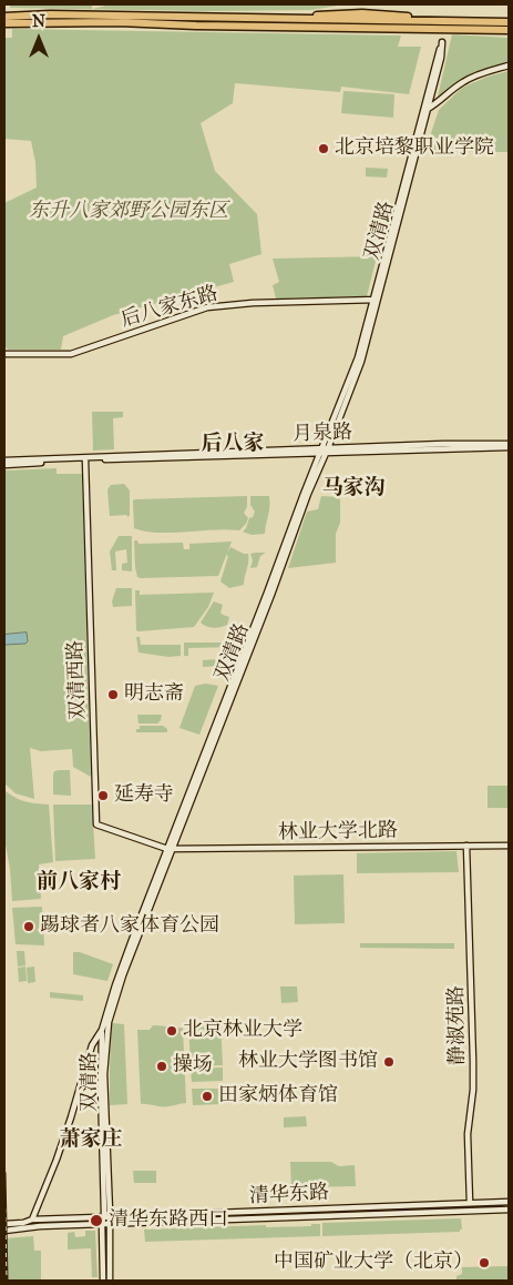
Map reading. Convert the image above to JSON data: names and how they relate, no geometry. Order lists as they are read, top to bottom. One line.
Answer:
{"streets":{"main road":["双清路","后八家东路","月泉路","双清西路","林业大学北路","静淑苑路","清华东路"]},"crossings":[["双清路","后八家东路"],["双清路","月泉路"],["双清路","双清西路"],["双清路","林业大学北路"],["双清路","清华东路"],["月泉路","双清西路"],["双清西路","林业大学北路"],["林业大学北路","静淑苑路"],["静淑苑路","清华东路"]],"districts":["后八家","马家沟","前八家村","萧家庄"],"parks":["东升八家郊野公园东区"],"places":["北京培黎职业学院","明志斋","延寿寺","踢球者八家体育公园","北京林业大学","林业大学图书馆","操场","田家炳体育馆","清华东路西口","中国矿业大学（北京）"],"north":"top"}
